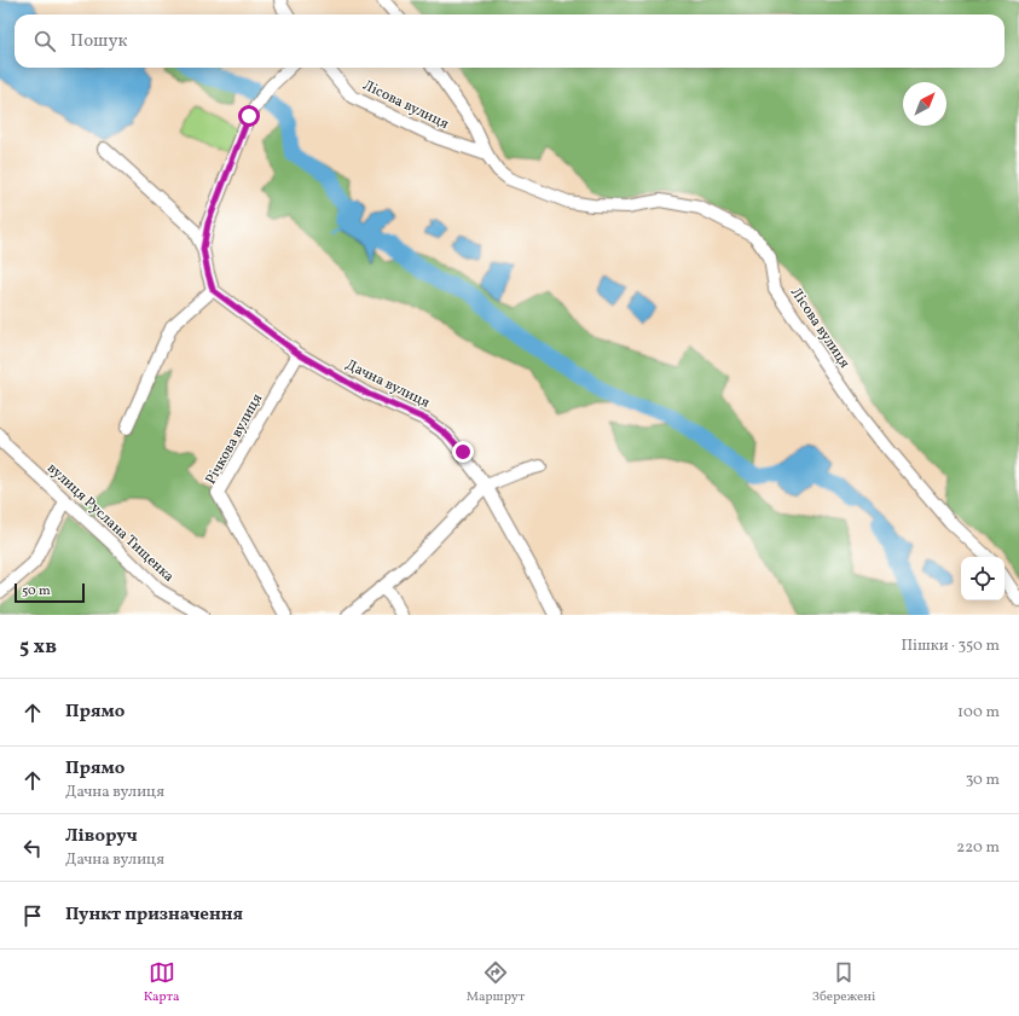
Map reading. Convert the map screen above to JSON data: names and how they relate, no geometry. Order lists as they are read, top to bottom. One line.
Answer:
{"streets":{"street":["Лісова вулиця","Дачна вулиця","Річкова вулиця","вулиця Руслана Тищенка"]},"crossings":[["Дачна вулиця","Річкова вулиця"]],"scale_bar":"50 m","north":"top right","page":{"search":"Пошук","scale":"50 m","heading":["5 хв","Пішки · 350 m"],"list":[["Прямо","100 m"],["Прямо","Дачна вулиця","30 m"],["Ліворуч","Дачна вулиця","220 m"],"Пункт призначення"],"nav":["Карта","Маршрут","Збережені"]}}
